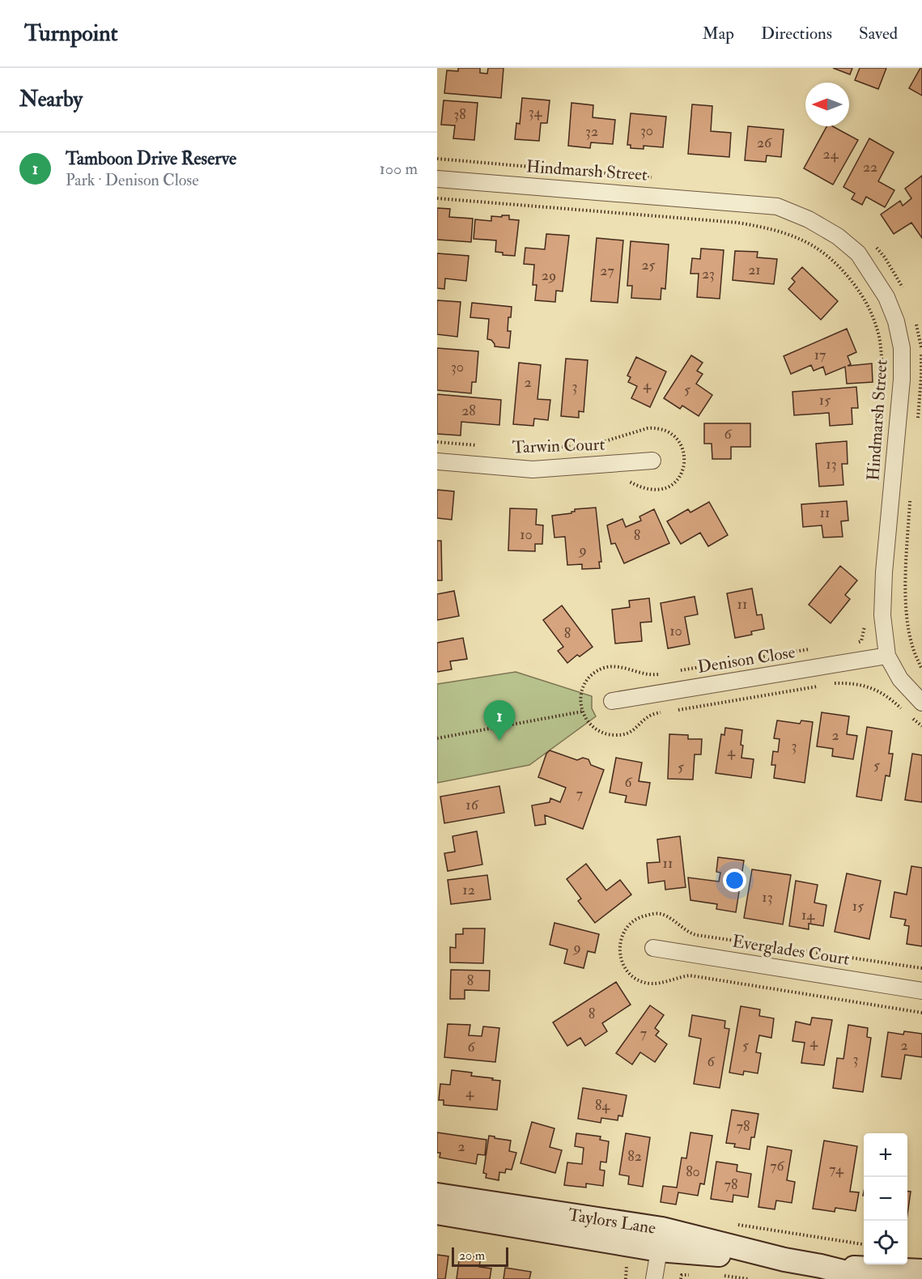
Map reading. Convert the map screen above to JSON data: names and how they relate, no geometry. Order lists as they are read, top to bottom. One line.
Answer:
{"streets":{"main road":["Taylors Lane"],"street":["Hindmarsh Street","Tarwin Court","Denison Close","Everglades Court"]},"crossings":[["Hindmarsh Street","Denison Close"]],"house_numbers":["34","38","30","32","26","24","22","25","21","27","23","29","17","30","2","4","3","5","15","28","6","13","11","10","8","9","11","10","8","2","3","4","5","5","6","7","16","11","12","13","15","14","9","8","8","7","4","5","2","6","3","6","4","84","78","2","82","76","74","80","78"],"scale_bar":"20 m","north":"left","page":{"header":"Turnpoint","nav":["Map","Directions","Saved"],"heading":"Nearby","list":[{"mark":"1","name":"Tamboon Drive Reserve","note":"Park · Denison Close","value":"100 m"}],"pins":"1","map_buttons":["+","−"],"scale":"20 m"}}
